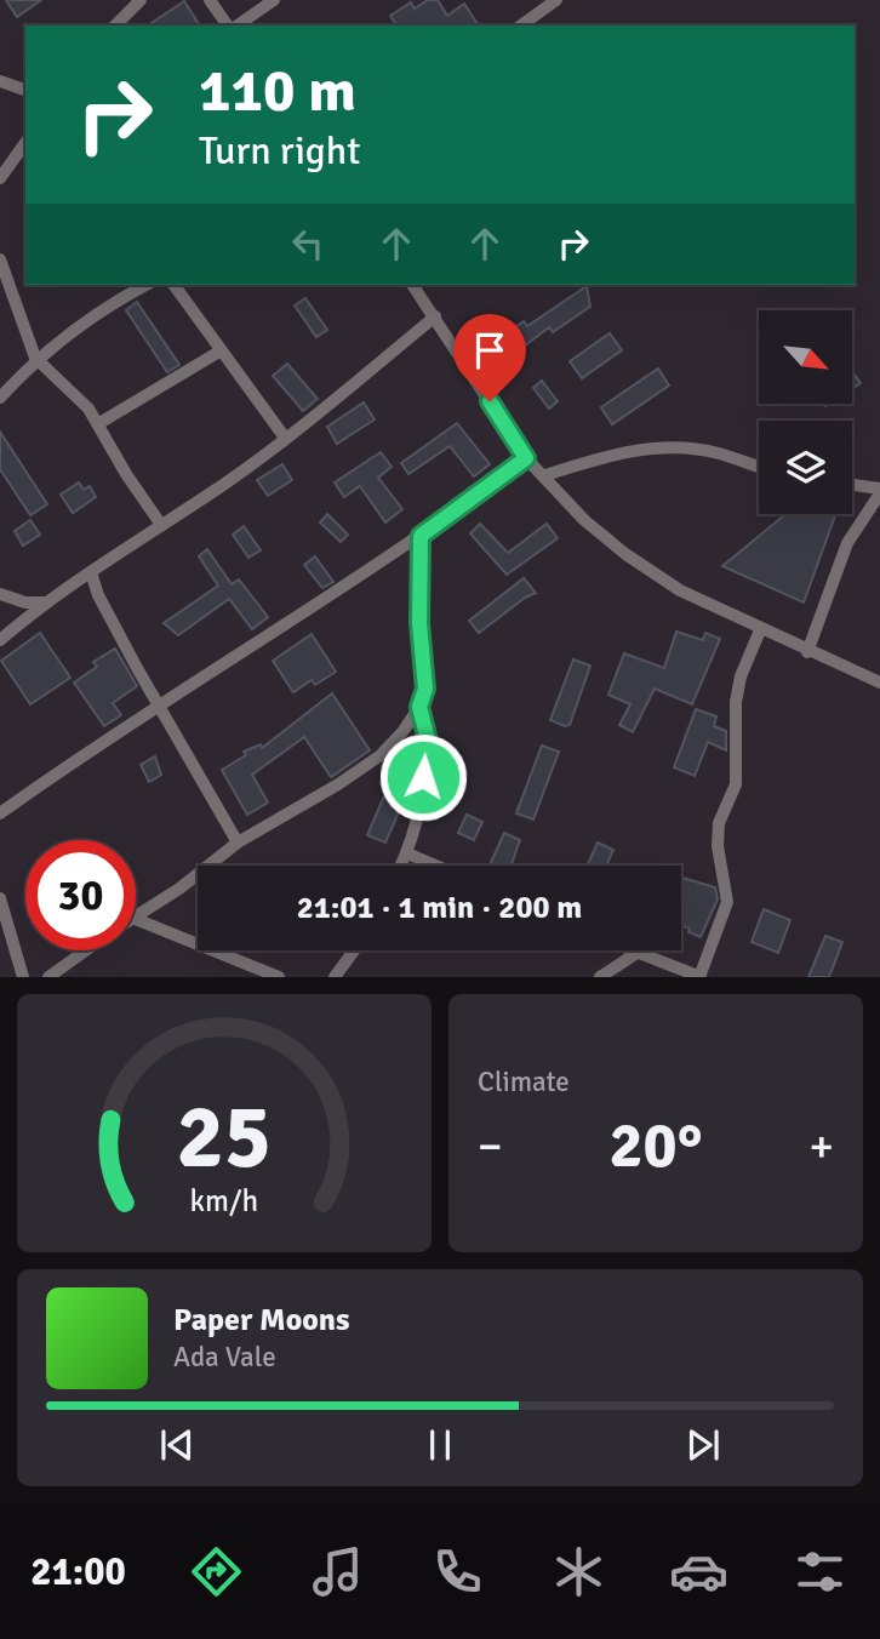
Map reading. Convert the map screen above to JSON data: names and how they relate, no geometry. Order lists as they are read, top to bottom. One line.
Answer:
{"north":"bottom right","page":{"turn":["110 m","Turn right"],"limit":"30","trip":"21:01 · 1 min · 200 m","tile":"Climate","heat":["−","20°","+"],"song":["Paper Moons","Ada Vale"],"tabs":"21:00","gauge":["25","km/h"]}}
